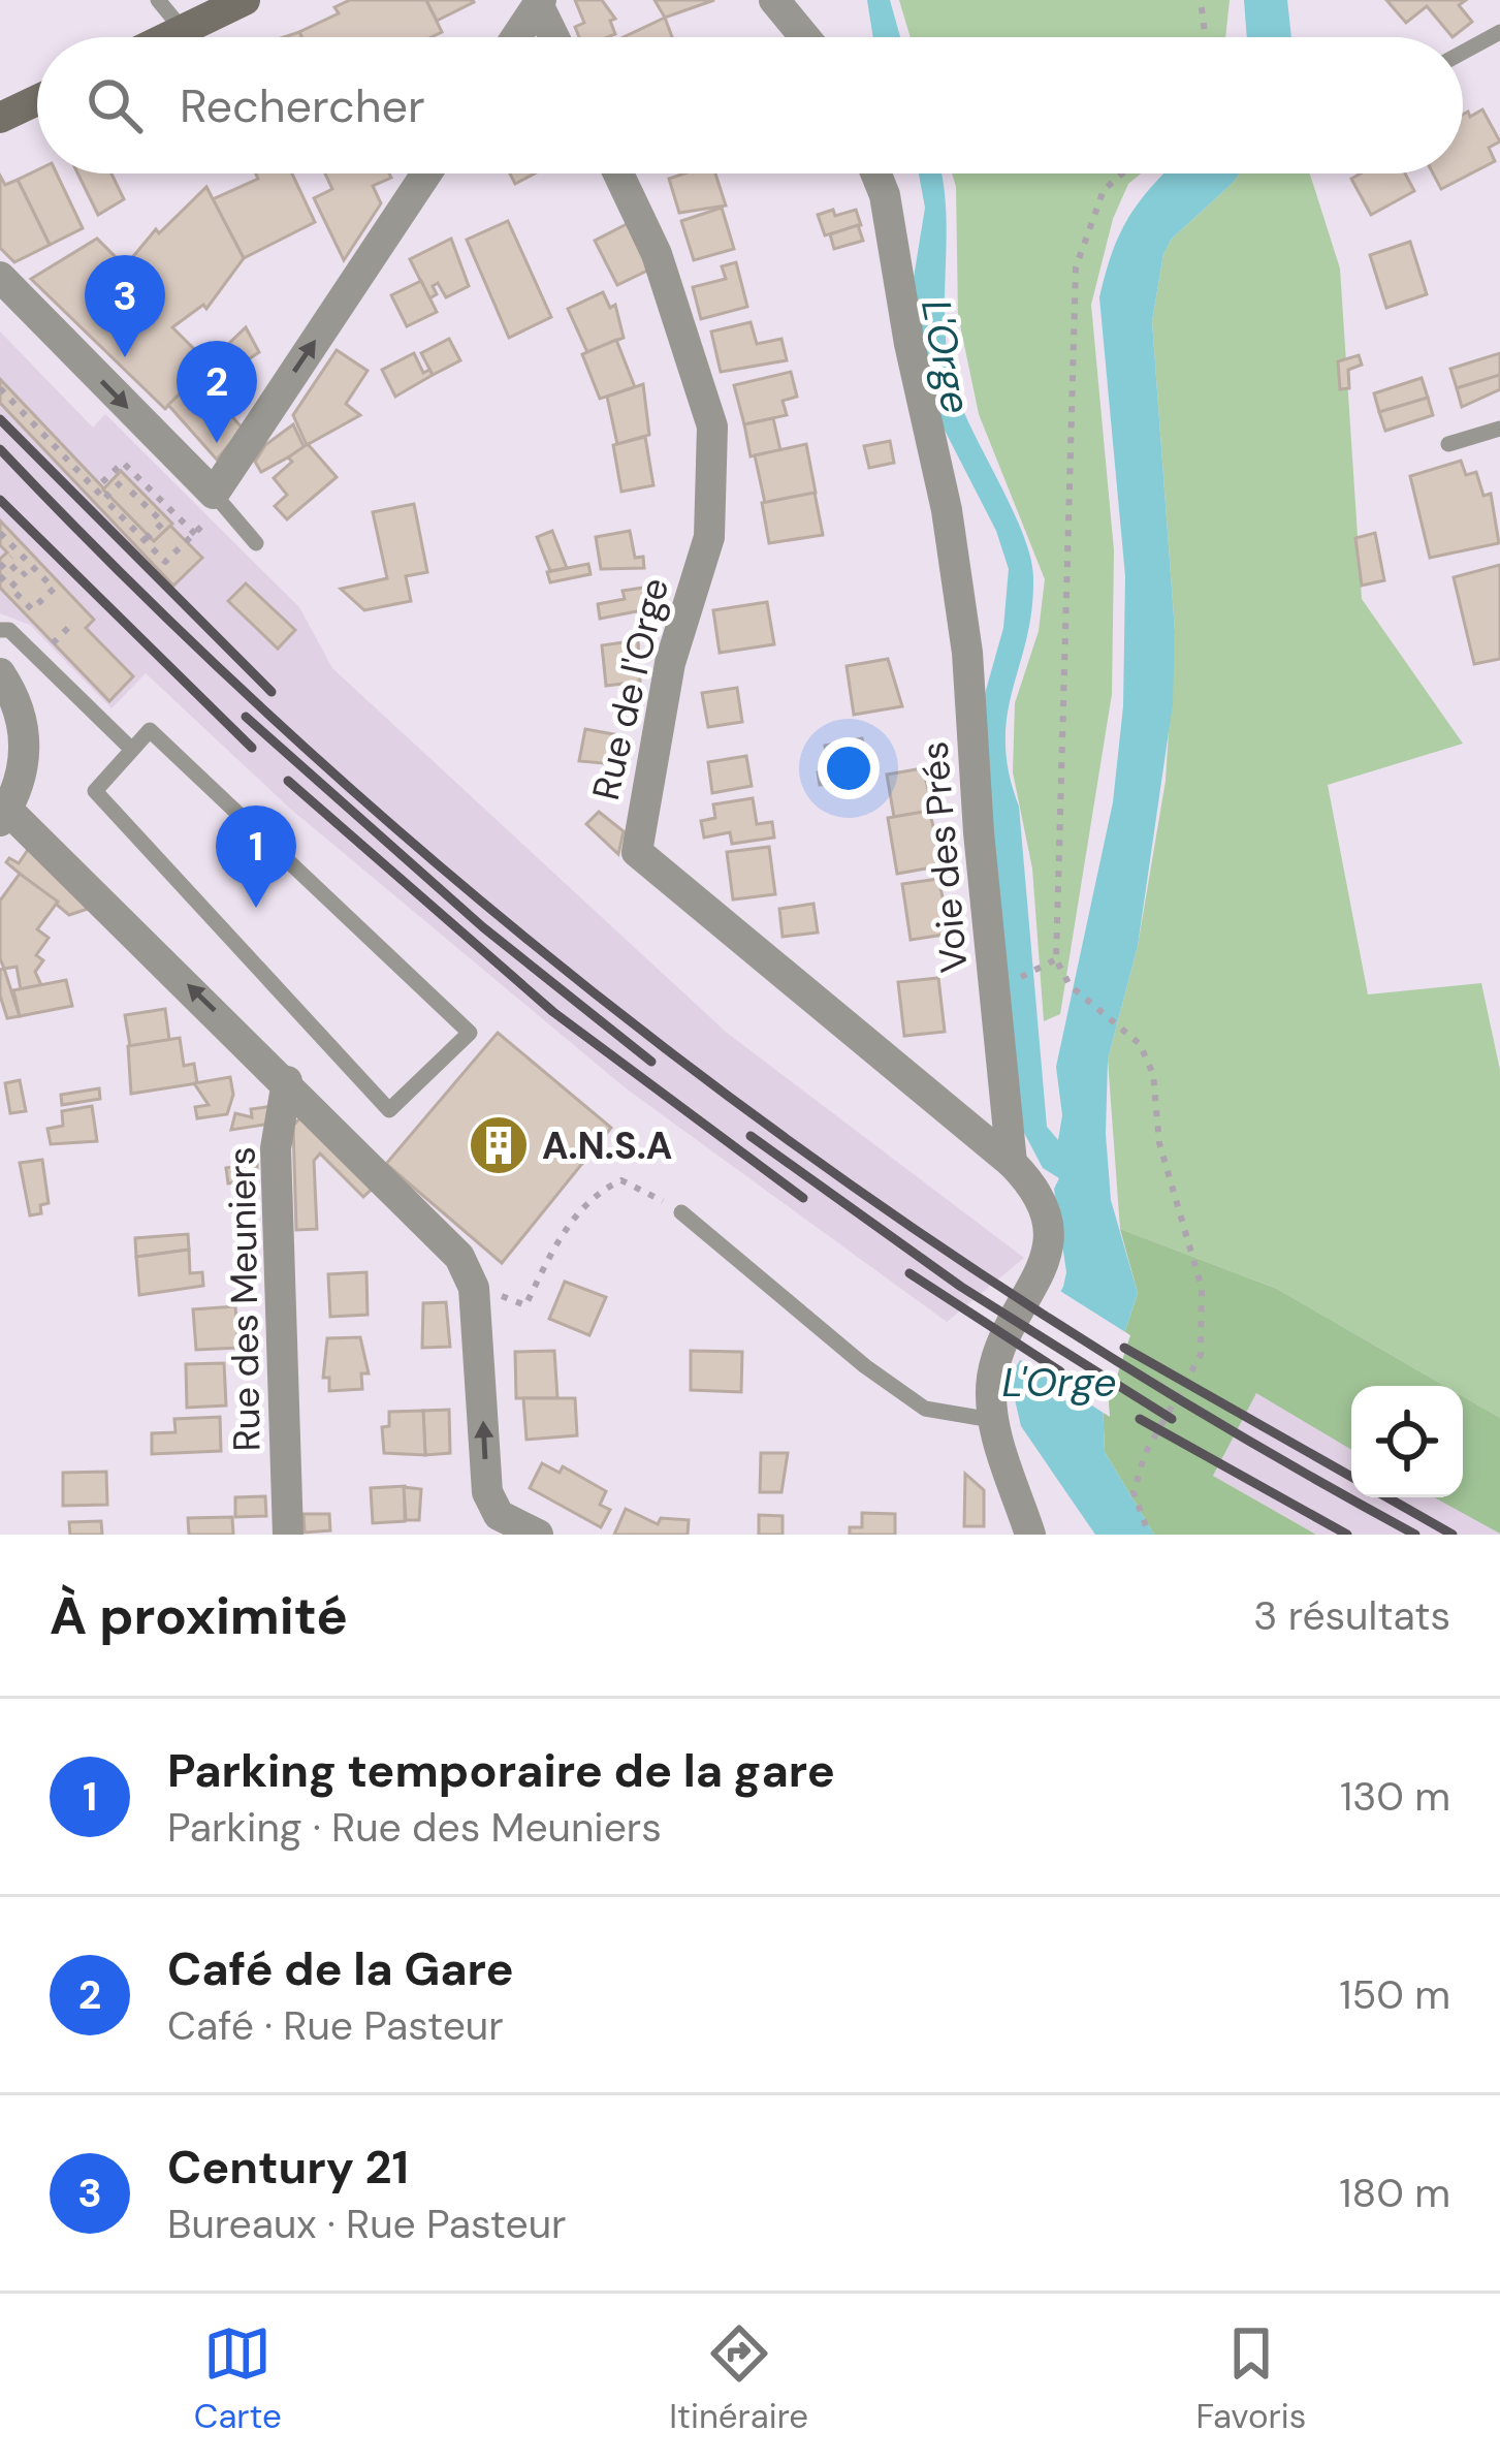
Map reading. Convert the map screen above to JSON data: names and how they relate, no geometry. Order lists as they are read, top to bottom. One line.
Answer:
{"streets":{"street":["Rue de l'Orge","Voie des Prés","Rue des Meuniers"]},"crossings":[["Rue de l'Orge","Voie des Prés"]],"water":["L'Orge"],"places":{"building":["A.N.S.A"]},"page":{"search":"Rechercher","pins":["3","2","1"],"heading":["À proximité","3 résultats"],"list":[{"mark":"1","name":"Parking temporaire de la gare","note":"Parking · Rue des Meuniers","value":"130 m"},{"mark":"2","name":"Café de la Gare","note":"Café · Rue Pasteur","value":"150 m"},{"mark":"3","name":"Century 21","note":"Bureaux · Rue Pasteur","value":"180 m"}],"nav":["Carte","Itinéraire","Favoris"]}}
